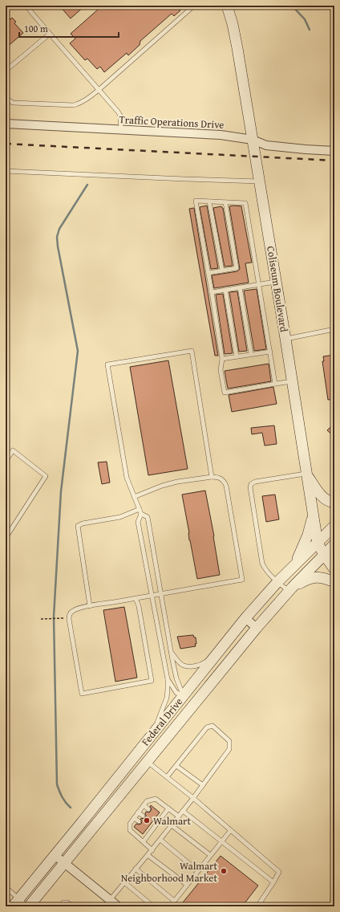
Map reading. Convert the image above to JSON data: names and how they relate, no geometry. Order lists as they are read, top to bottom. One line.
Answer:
{"streets":{"main road":["Coliseum Boulevard","Federal Drive"],"street":["Traffic Operations Drive"]},"crossings":[["Traffic Operations Drive","Coliseum Boulevard"],["Coliseum Boulevard","Federal Drive"]],"places":["Walmart","Walmart Neighborhood Market"],"scale_bar":"100 m"}
